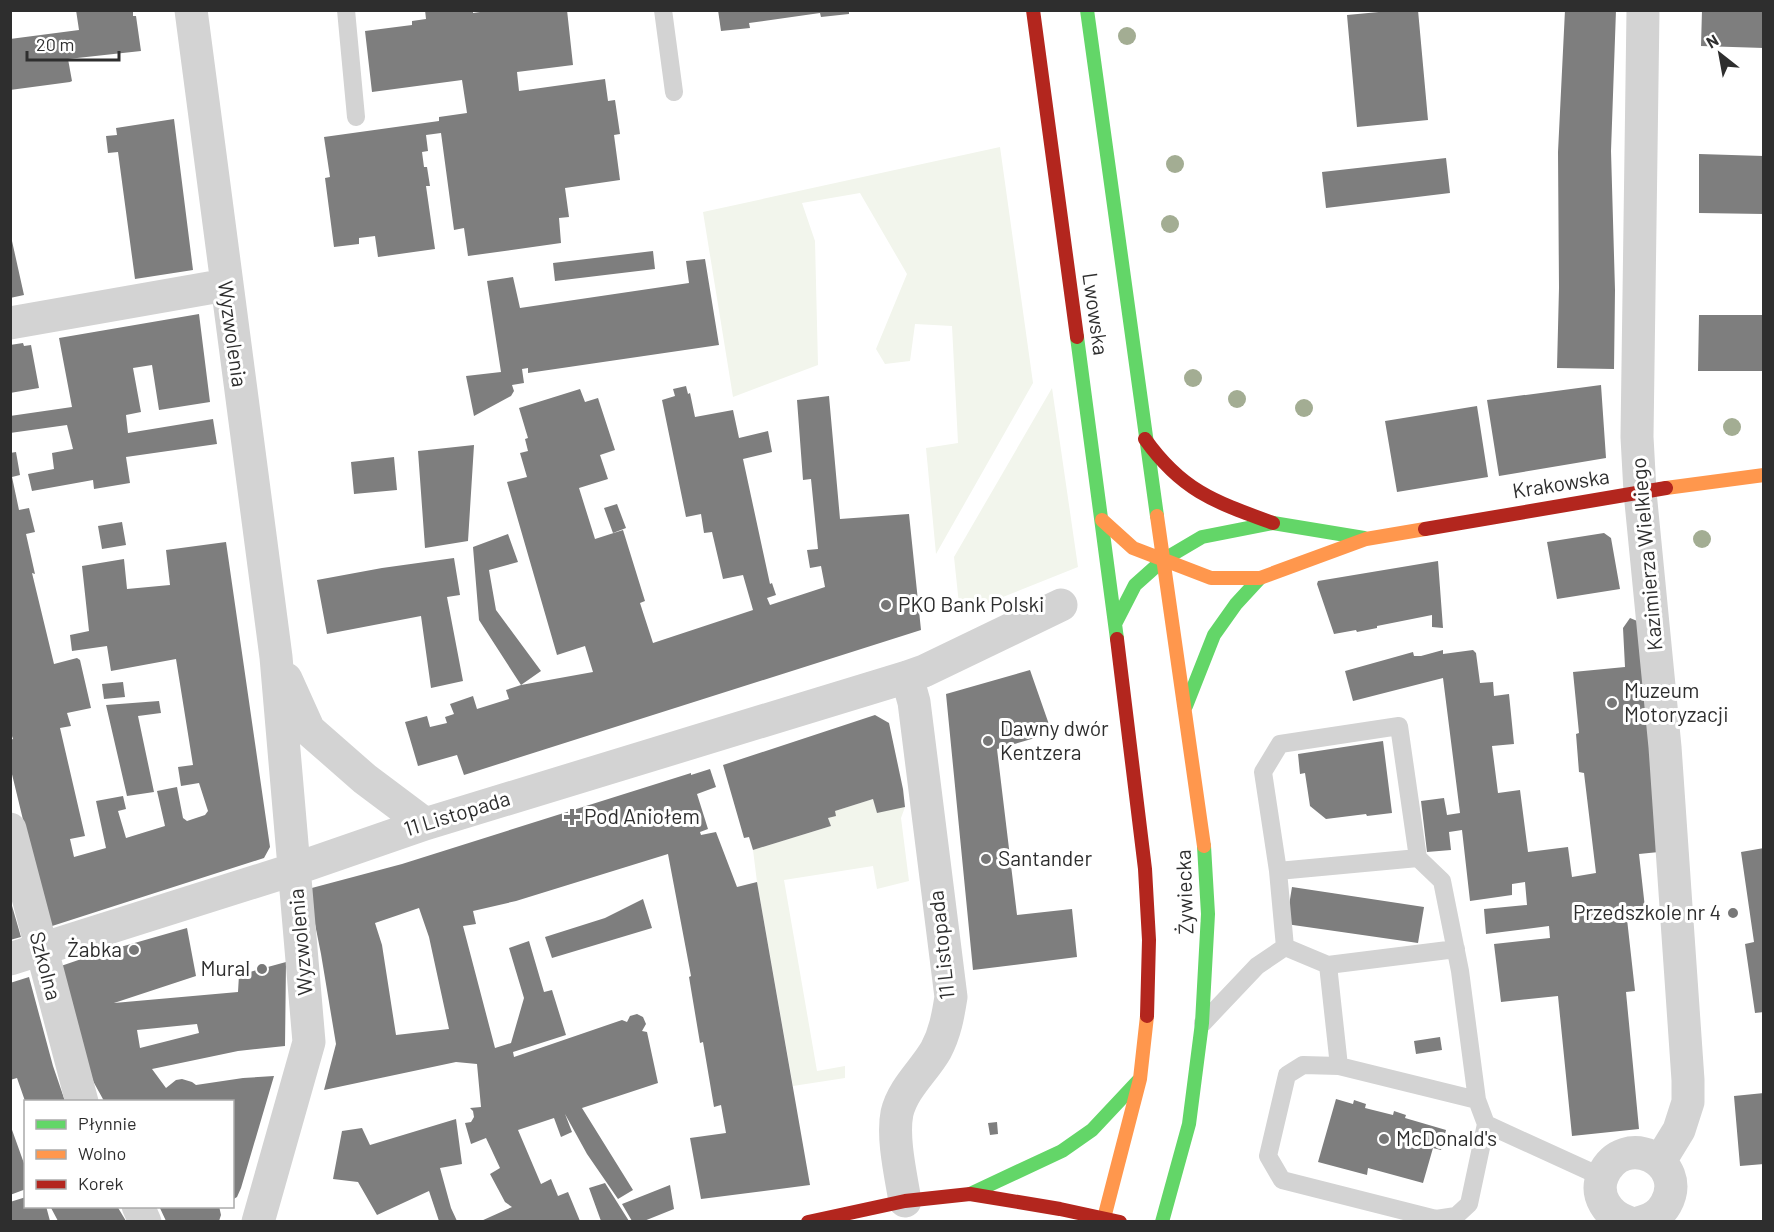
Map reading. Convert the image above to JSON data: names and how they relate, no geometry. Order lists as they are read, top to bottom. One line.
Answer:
{"streets":{"main road":["Lwowska","Krakowska","Żywiecka"],"street":["Wyzwolenia","Kazimierza Wielkiego","11 Listopada","Szkolna"]},"crossings":[["Lwowska","Krakowska"],["Lwowska","Żywiecka"],["Wyzwolenia","11 Listopada"],["Krakowska","Kazimierza Wielkiego"],["Krakowska","Żywiecka"],["11 Listopada","Szkolna"]],"places":{"other":["PKO Bank Polski","Muzeum Motoryzacji","Dawny dwór Kentzera","Santander","Przedszkole nr 4","Żabka","Mural","McDonald's"],"health":["Pod Aniołem"]},"legend":["Płynnie","Wolno","Korek"],"scale_bar":"20 m","north":"top left"}
